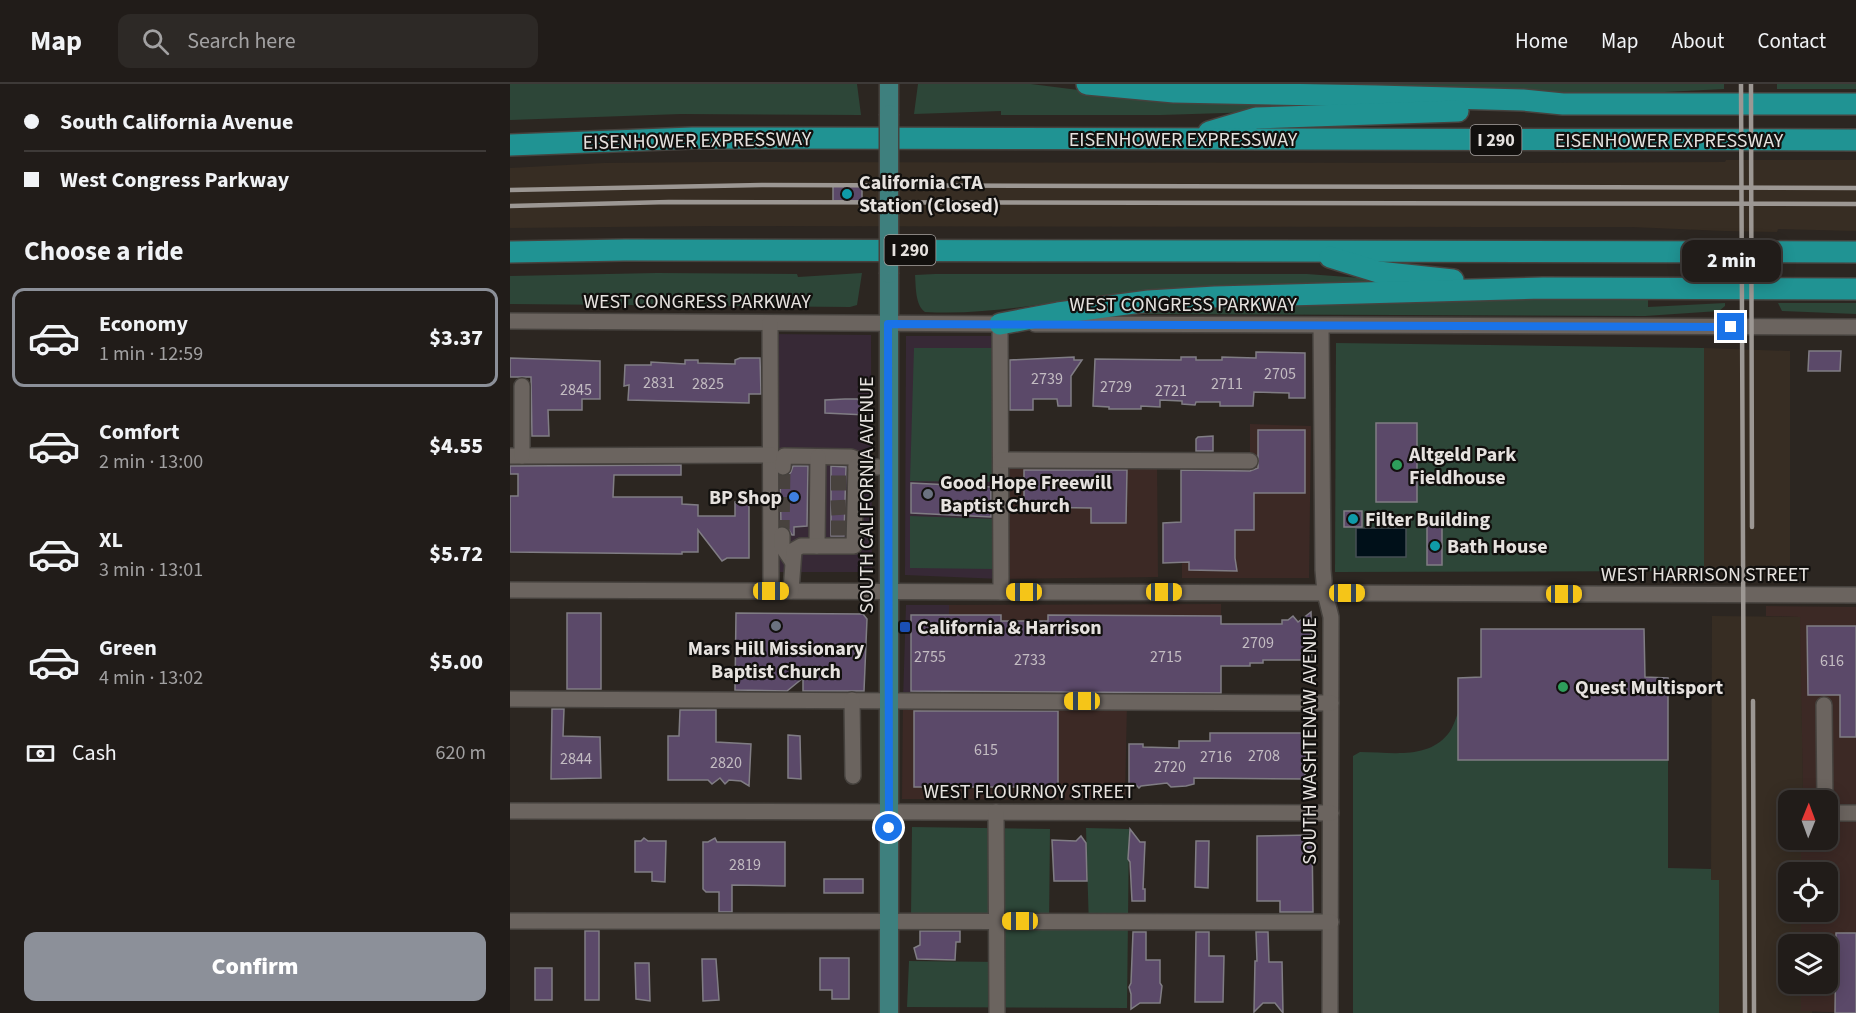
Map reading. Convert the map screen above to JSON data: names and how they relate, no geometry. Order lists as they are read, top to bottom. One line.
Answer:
{"streets":{"highway":["EISENHOWER EXPRESSWAY","I 290"],"main road":["SOUTH CALIFORNIA AVENUE"],"street":["WEST CONGRESS PARKWAY","WEST HARRISON STREET","SOUTH WASHTENAW AVENUE","WEST FLOURNOY STREET"]},"crossings":[["WEST CONGRESS PARKWAY","SOUTH CALIFORNIA AVENUE"],["WEST CONGRESS PARKWAY","SOUTH WASHTENAW AVENUE"],["SOUTH CALIFORNIA AVENUE","WEST HARRISON STREET"],["SOUTH CALIFORNIA AVENUE","WEST FLOURNOY STREET"],["WEST HARRISON STREET","SOUTH WASHTENAW AVENUE"],["SOUTH WASHTENAW AVENUE","WEST FLOURNOY STREET"]],"places":{"other":["California CTA Station (Closed)","Altgeld Park Fieldhouse","Good Hope Freewill Baptist Church","BP Shop","Filter Building","Bath House","Mars Hill Missionary Baptist Church","Quest Multisport"],"transit":["California & Harrison"]},"house_numbers":["2705","2739","2831","2825","2711","2729","2845","2721","2709","2755","2715","2733","616","615","2708","2716","2844","2820","2720","2819"],"north":"top","page":{"header":"Map","search":"Search here","nav":["Home","Map","About","Contact"],"banner":["South California Avenue","West Congress Parkway"],"heading":"Choose a ride","bubble":"2 min","list":[{"name":"Economy","note":"1 min · 12:59","value":"$3.37"},{"name":"Comfort","note":"2 min · 13:00","value":"$4.55"},{"name":"XL","note":"3 min · 13:01","value":"$5.72"},{"name":"Green","note":"4 min · 13:02","value":"$5.00"}],"pay":["Cash","620 m"],"buttons":"Confirm"}}
